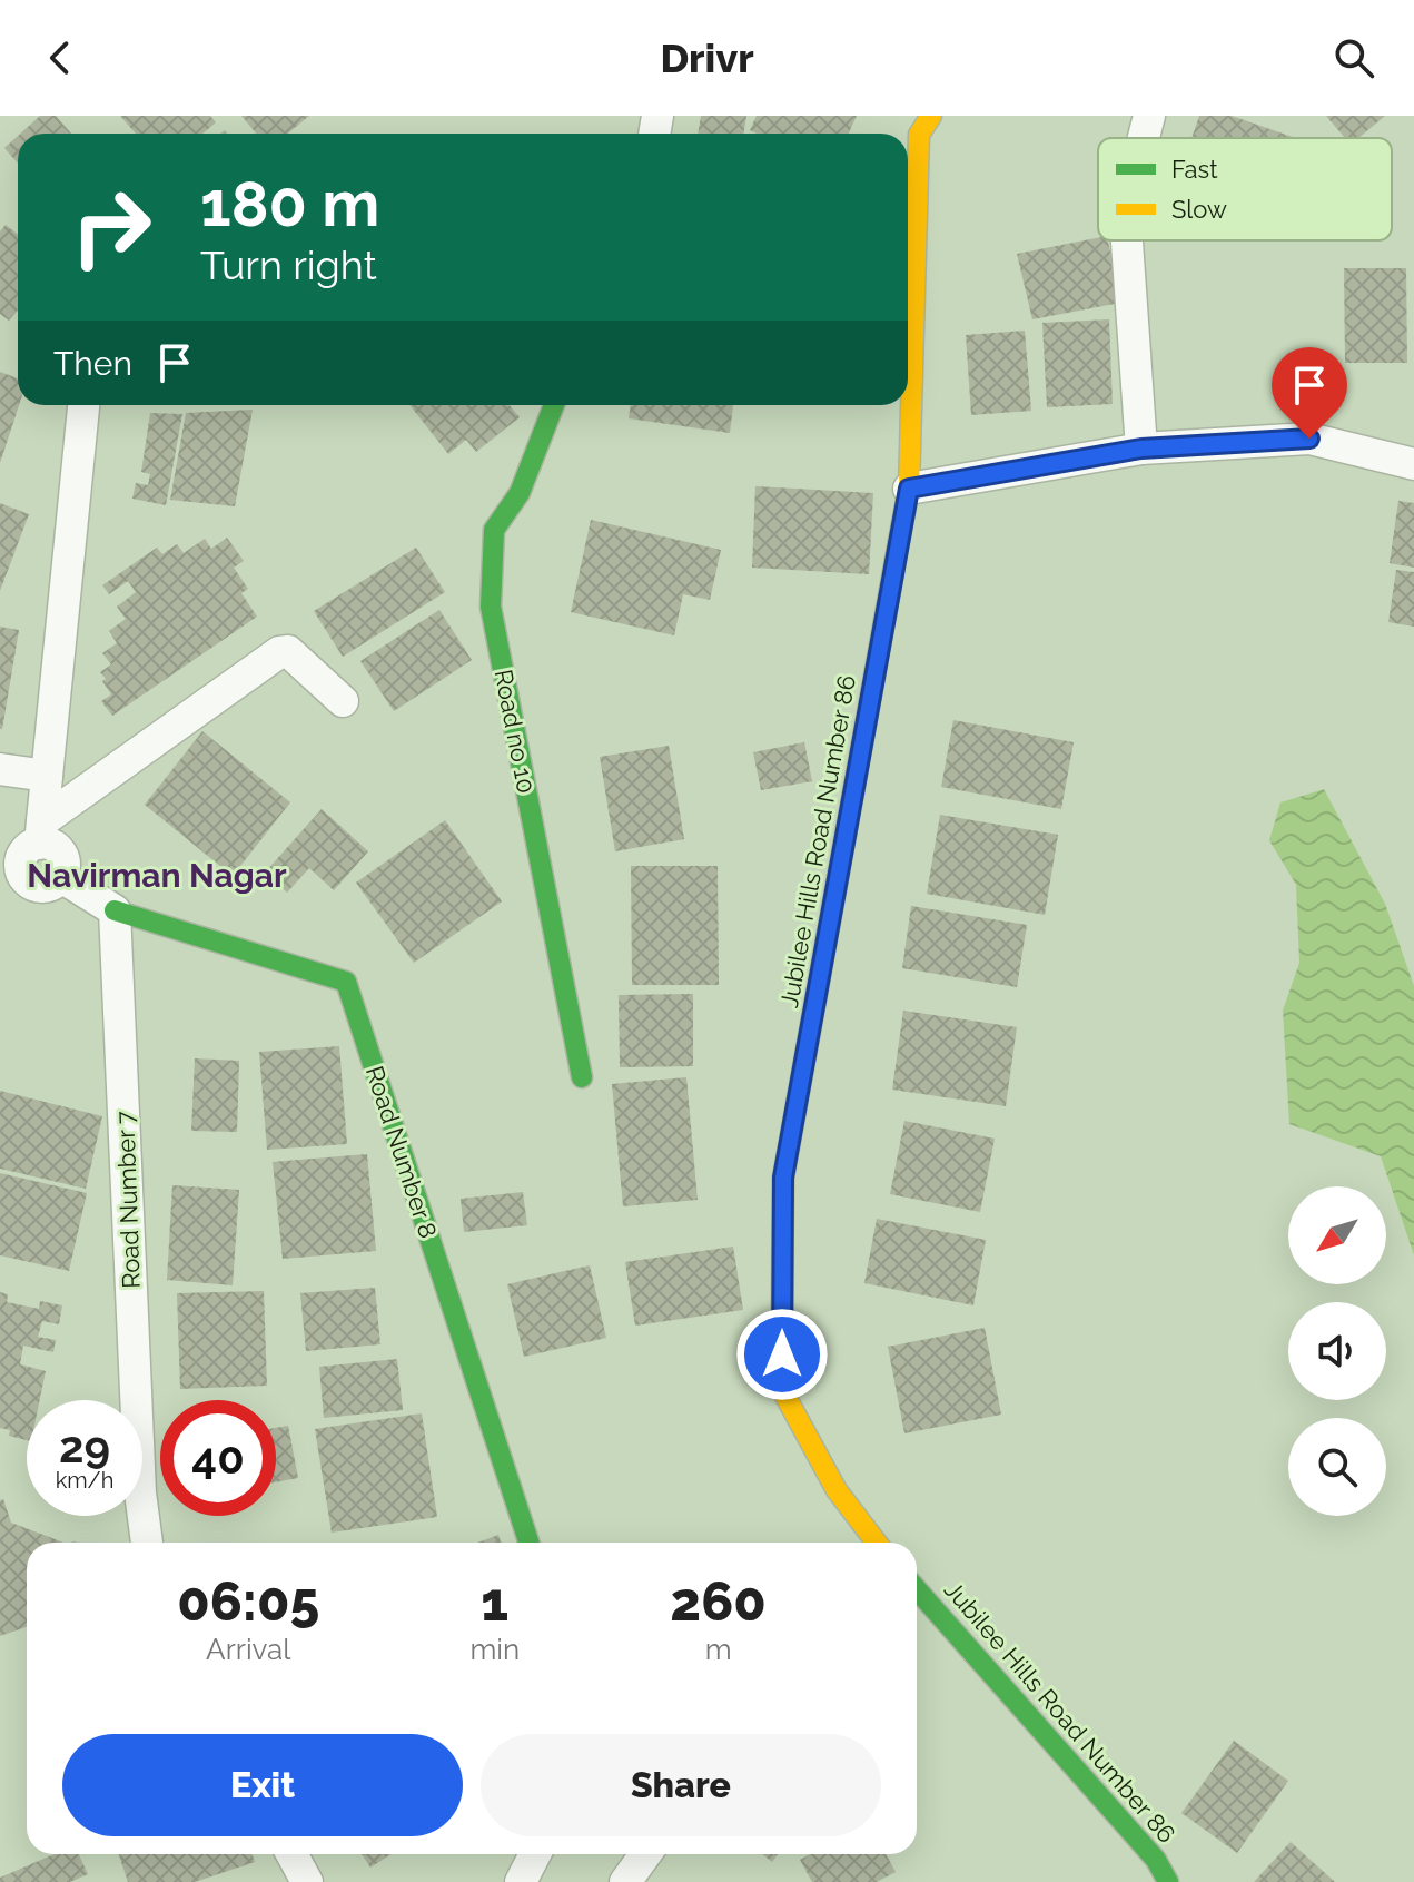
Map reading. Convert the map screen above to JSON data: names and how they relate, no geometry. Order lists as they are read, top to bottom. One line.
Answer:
{"streets":{"street":["Road no 10","Jubilee Hills Road Number 86","Road Number 8","Road Number 7"]},"crossings":[["Road Number 8","Road Number 7"]],"districts":["Navirman Nagar"],"legend":["Fast","Slow"],"north":"bottom left","page":{"header":"Drivr","turn":["180 m","Turn right"],"then":"Then","speed":"29 km/h","limit":"40","eta":["06:05","Arrival","1","min","260","m"],"buttons":["Exit","Share"]}}
